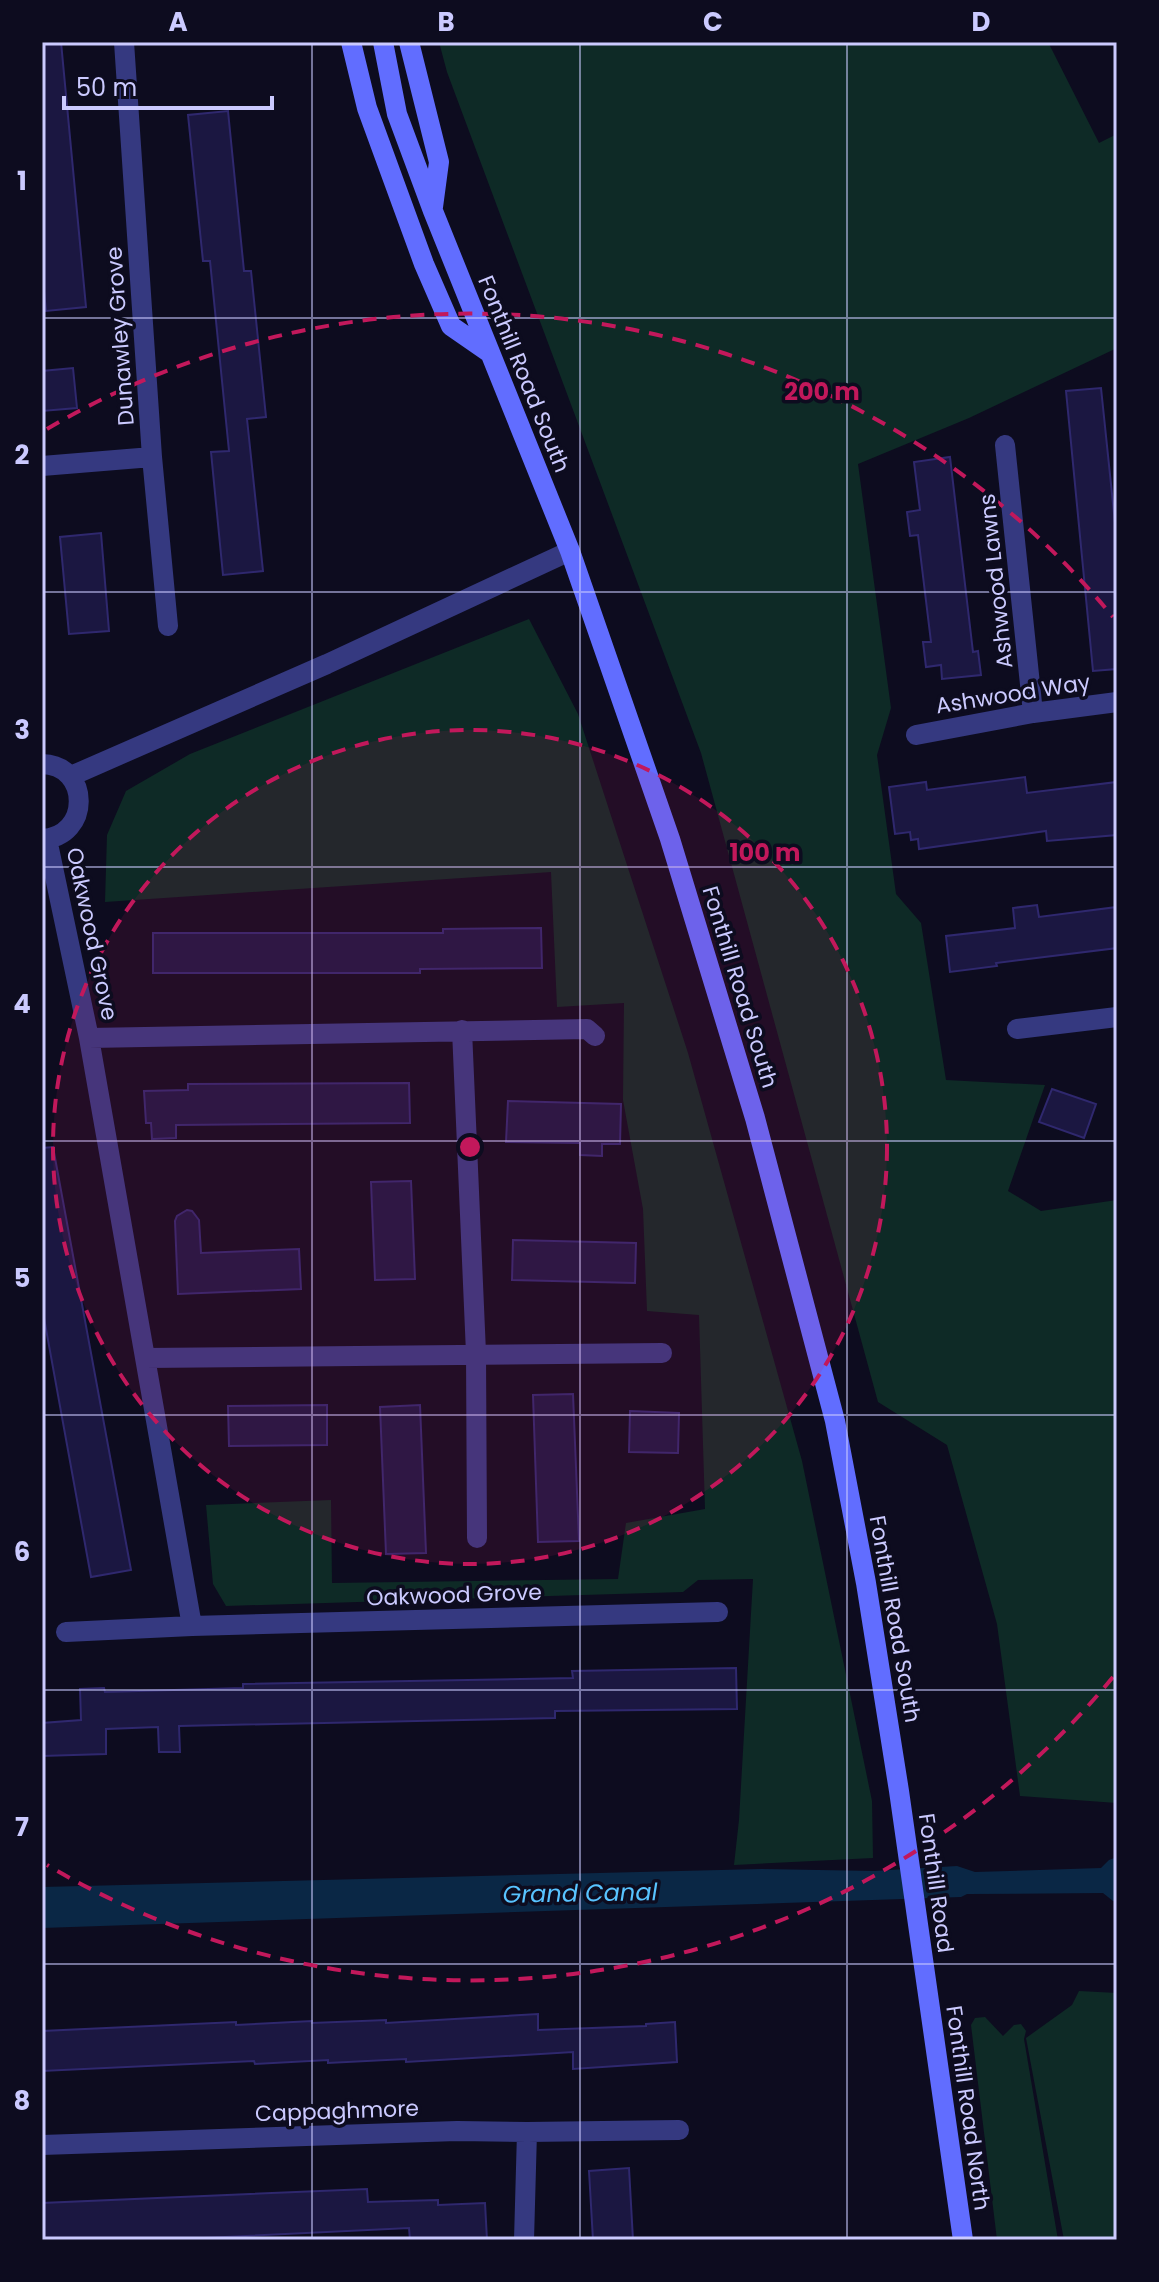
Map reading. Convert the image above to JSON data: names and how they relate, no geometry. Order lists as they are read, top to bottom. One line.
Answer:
{"streets":{"main road":["Fonthill Road South","Fonthill Road","Fonthill Road North"],"street":["Dunawley Grove","Ashwood Lawns","Ashwood Way","Oakwood Grove","Cappaghmore"]},"crossings":[["Fonthill Road South","Fonthill Road"],["Ashwood Lawns","Ashwood Way"],["Fonthill Road","Fonthill Road North"]],"water":["Grand Canal"],"scale_bar":"50 m","grid":{"columns":["A","B","C","D"],"rows":["1","2","3","4","5","6","7","8"]},"rings":["200 m","100 m"]}
